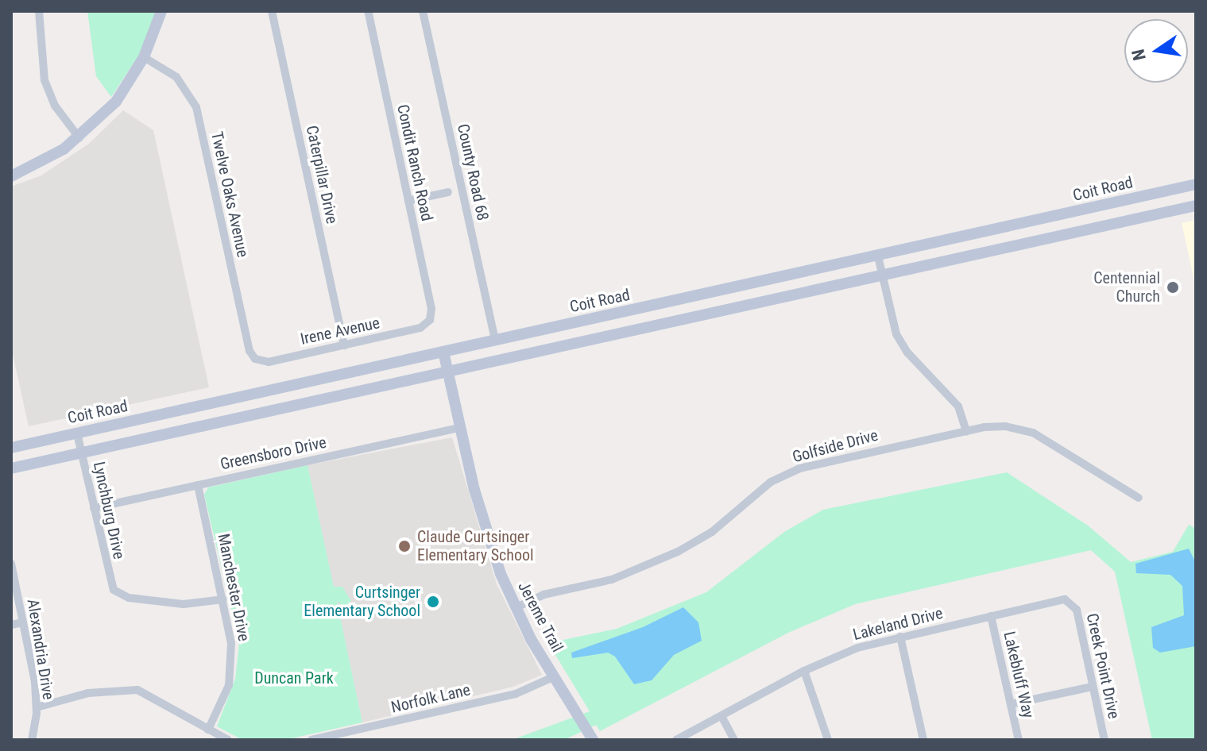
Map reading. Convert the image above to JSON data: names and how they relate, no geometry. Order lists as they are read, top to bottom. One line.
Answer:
{"streets":{"main road":["Coit Road","Jereme Trail"],"street":["Condit Ranch Road","County Road 68","Caterpillar Drive","Twelve Oaks Avenue","Irene Avenue","Golfside Drive","Greensboro Drive","Lynchburg Drive","Manchester Drive","Lakeland Drive","Alexandria Drive","Creek Point Drive","Lakebluff Way","Norfolk Lane"]},"crossings":[["Condit Ranch Road","Irene Avenue"],["County Road 68","Coit Road"],["Caterpillar Drive","Irene Avenue"],["Coit Road","Lynchburg Drive"],["Coit Road","Jereme Trail"],["Twelve Oaks Avenue","Irene Avenue"],["Golfside Drive","Jereme Trail"],["Greensboro Drive","Lynchburg Drive"],["Greensboro Drive","Manchester Drive"],["Greensboro Drive","Jereme Trail"],["Lynchburg Drive","Manchester Drive"],["Jereme Trail","Norfolk Lane"],["Lakeland Drive","Creek Point Drive"],["Lakeland Drive","Lakebluff Way"]],"parks":["Duncan Park"],"places":["Centennial Church","Claude Curtsinger Elementary School","Curtsinger Elementary School"],"north":"left"}
